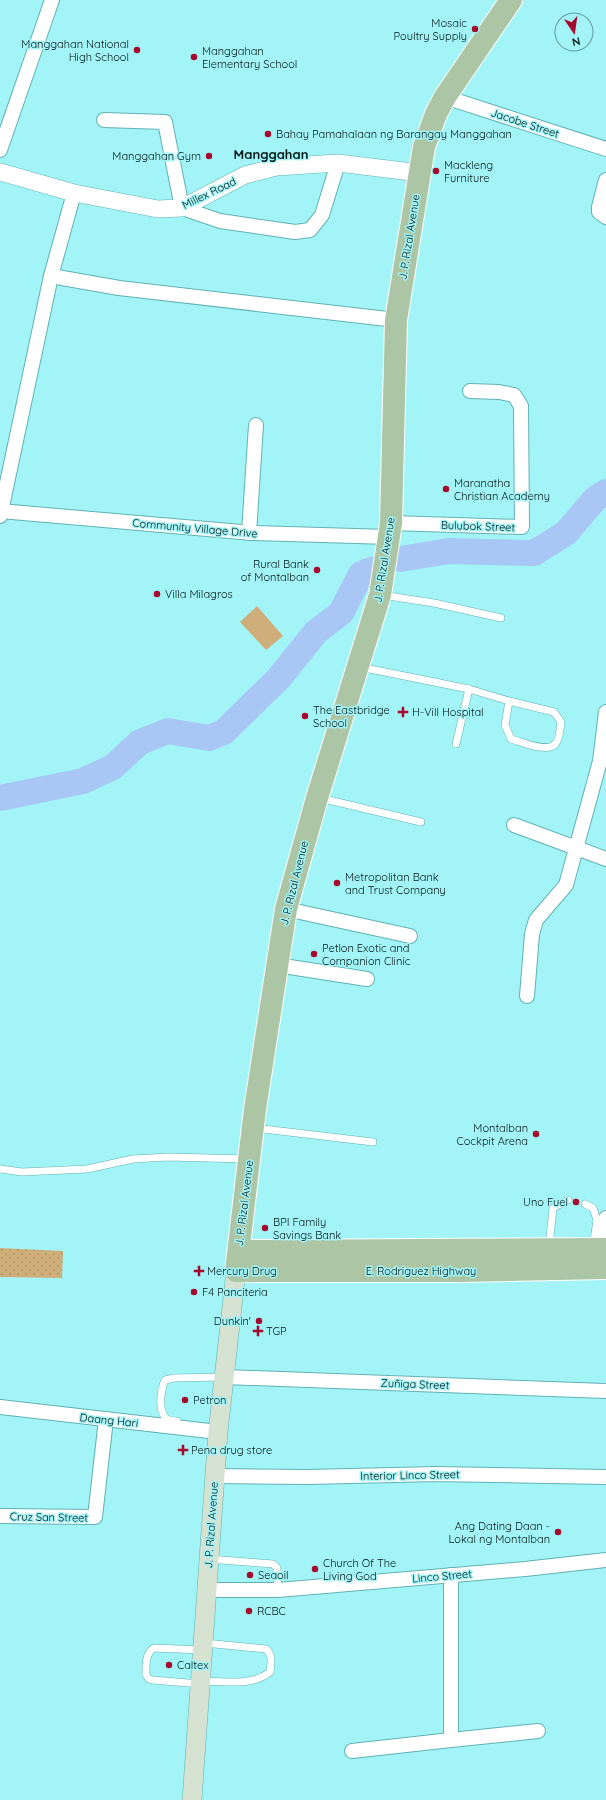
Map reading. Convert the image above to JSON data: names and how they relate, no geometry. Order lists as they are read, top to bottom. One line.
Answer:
{"streets":{"main road":["J. P. Rizal Avenue","E. Rodriguez Highway"],"street":["Jacobe Street","Millex Road","Bulubok Street","Community Village Drive","Zuñiga Street","Daang Hari","Interior Linco Street","Cruz San Street","Linco Street"]},"crossings":[["Jacobe Street","J. P. Rizal Avenue"],["Millex Road","J. P. Rizal Avenue"],["J. P. Rizal Avenue","Bulubok Street"],["J. P. Rizal Avenue","Community Village Drive"],["J. P. Rizal Avenue","E. Rodriguez Highway"],["J. P. Rizal Avenue","Zuñiga Street"],["J. P. Rizal Avenue","Daang Hari"],["J. P. Rizal Avenue","Interior Linco Street"],["J. P. Rizal Avenue","Linco Street"],["Bulubok Street","Community Village Drive"],["Daang Hari","Cruz San Street"]],"districts":["Manggahan"],"places":{"other":["Mosaic Poultry Supply","Manggahan National High School","Manggahan Elementary School","Bahay Pamahalaan ng Barangay Manggahan","Manggahan Gym","Mackleng Furniture","Maranatha Christian Academy","Rural Bank of Montalban","Villa Milagros","The Eastbridge School","Metropolitan Bank and Trust Company","Petlon Exotic and Companion Clinic","Montalban Cockpit Arena","Uno Fuel","BPI Family Savings Bank","F4 Panciteria","Dunkin'","Petron","Ang Dating Daan - Lokal ng Montalban","Church Of The Living God","Seaoil","RCBC","Caltex"],"health":["H-Vill Hospital","Mercury Drug","TGP","Pena drug store"]},"north":"bottom"}
